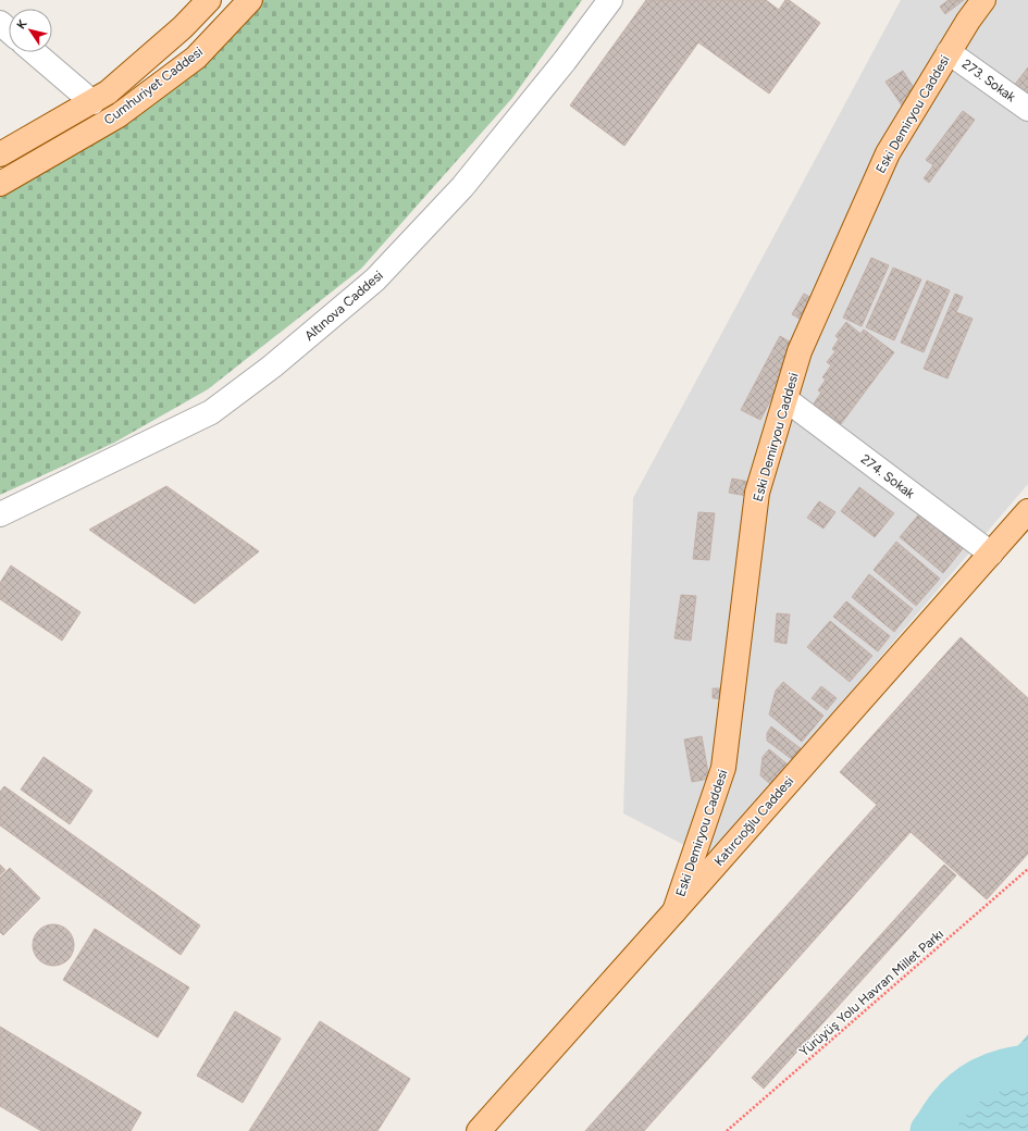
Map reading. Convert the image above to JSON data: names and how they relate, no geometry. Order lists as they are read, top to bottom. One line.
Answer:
{"streets":{"main road":["Cumhuriyet Caddesi","Eski Demiryou Caddesi","Katırcıoğlu Caddesi"],"street":["273. Sokak","Altınova Caddesi","274. Sokak"],"path":["Yürüyüş Yolu Havran Millet Parkı"]},"crossings":[["273. Sokak","Eski Demiryou Caddesi"],["Eski Demiryou Caddesi","274. Sokak"],["Eski Demiryou Caddesi","Katırcıoğlu Caddesi"],["274. Sokak","Katırcıoğlu Caddesi"]],"north":"top left"}
